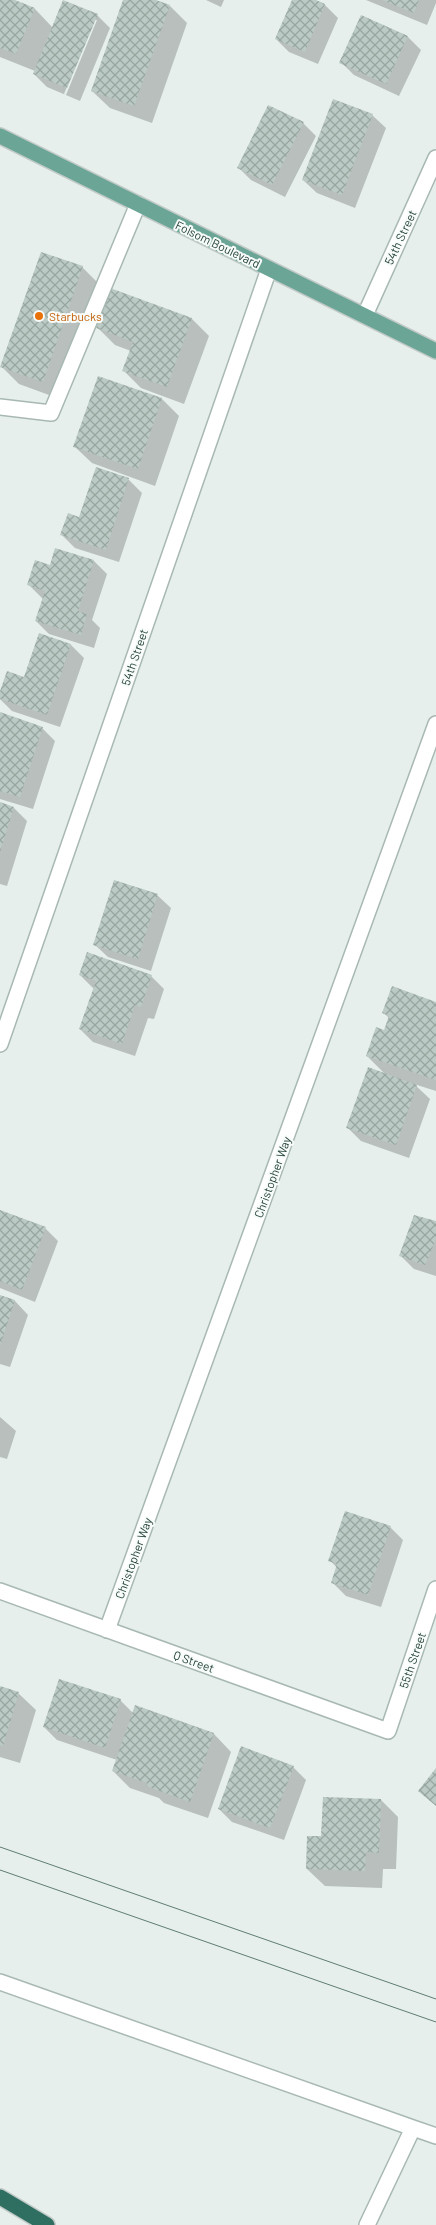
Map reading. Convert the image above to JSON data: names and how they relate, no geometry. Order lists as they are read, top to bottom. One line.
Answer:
{"streets":{"main road":["Folsom Boulevard"],"street":["54th Street","Christopher Way","55th Street","Q Street"]},"crossings":[["54th Street","Folsom Boulevard"],["Christopher Way","Q Street"],["55th Street","Q Street"]],"places":["Starbucks"]}
